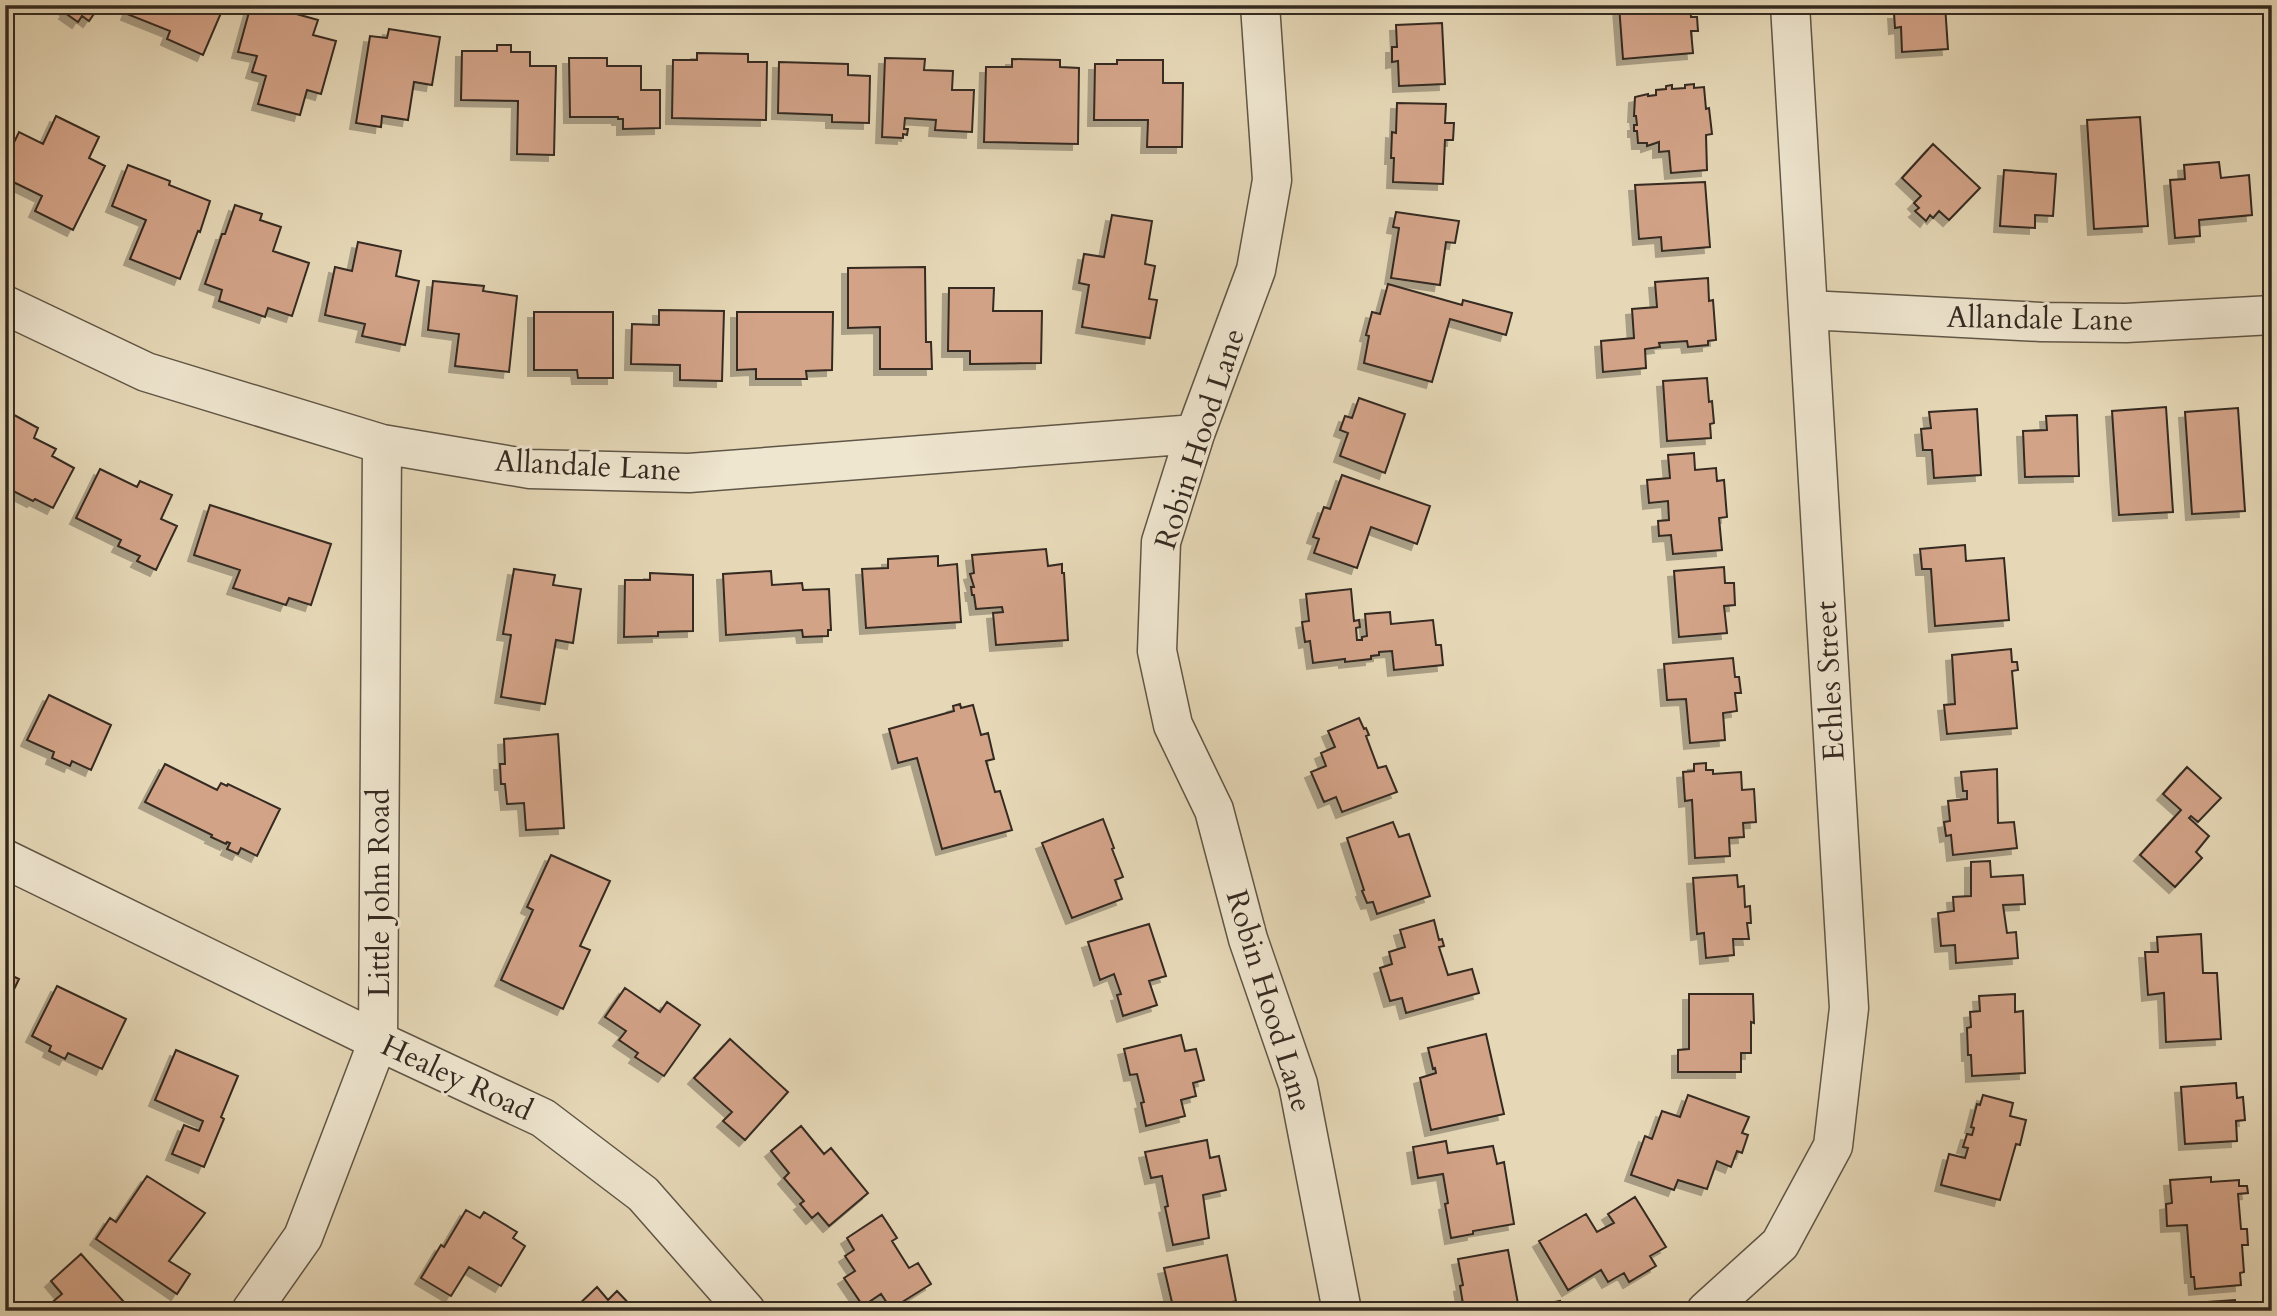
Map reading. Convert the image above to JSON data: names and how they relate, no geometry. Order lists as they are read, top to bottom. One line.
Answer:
{"streets":{"street":["Allandale Lane","Robin Hood Lane","Echles Street","Little John Road","Healey Road"]},"crossings":[["Allandale Lane","Robin Hood Lane"],["Allandale Lane","Echles Street"],["Allandale Lane","Little John Road"],["Little John Road","Healey Road"]]}
